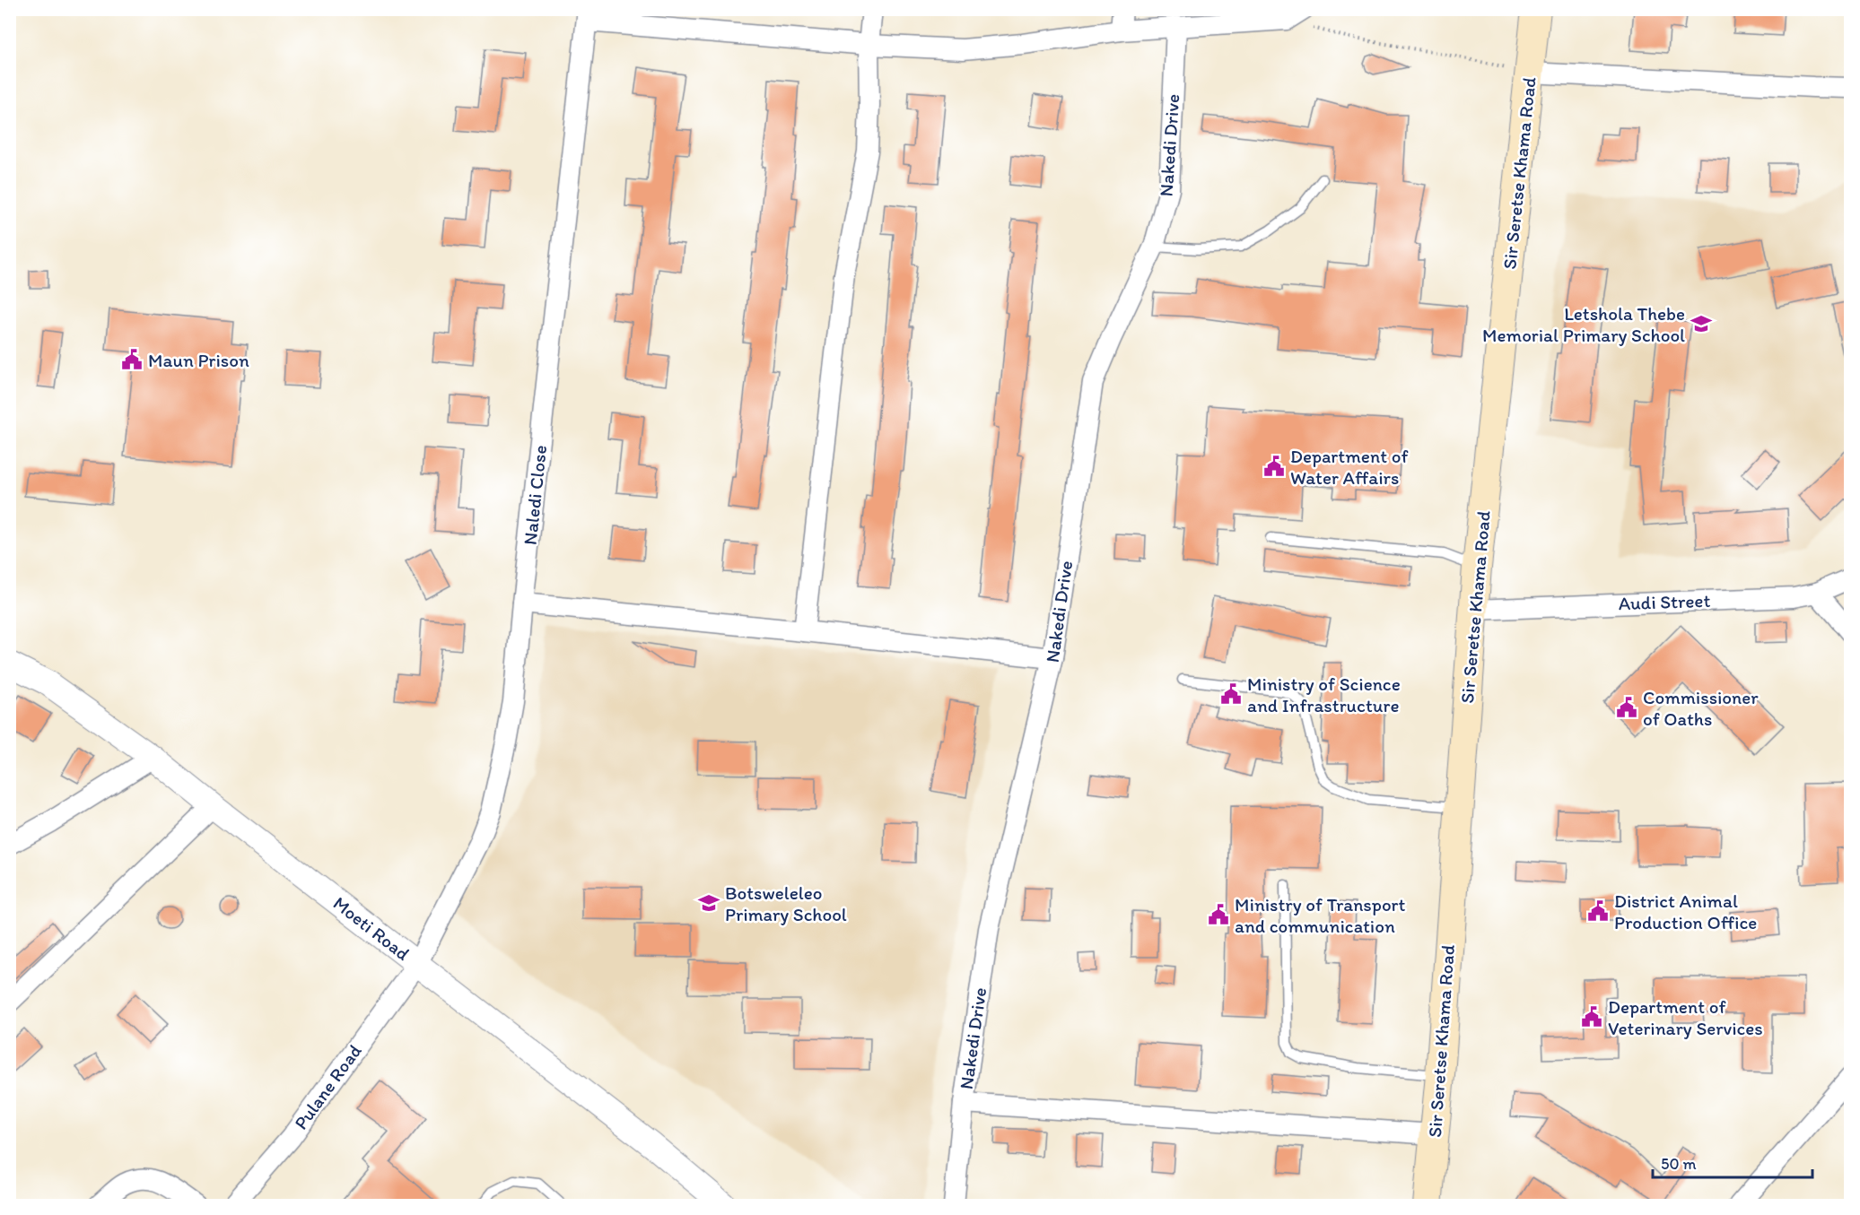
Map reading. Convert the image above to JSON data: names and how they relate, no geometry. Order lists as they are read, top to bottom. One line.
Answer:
{"streets":{"main road":["Sir Seretse Khama Road"],"street":["Nakedi Drive","Naledi Close","Audi Street","Moeti Road","Pulane Road"]},"crossings":[["Sir Seretse Khama Road","Audi Street"],["Naledi Close","Moeti Road"],["Naledi Close","Pulane Road"],["Moeti Road","Pulane Road"]],"places":{"school or university":["Letshola Thebe Memorial Primary School","Botsweleleo Primary School"],"public building":["Maun Prison","Department of Water Affairs","Ministry of Science and Infrastructure","Commissioner of Oaths","District Animal Production Office","Ministry of Transport and communication","Department of Veterinary Services"]},"scale_bar":"50 m"}
